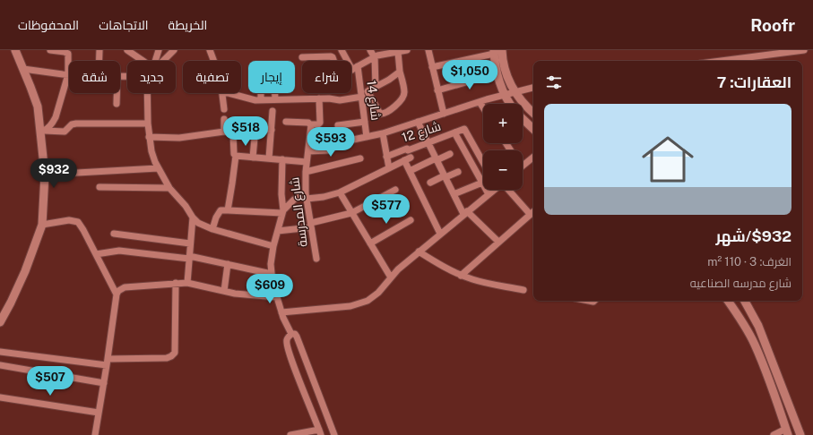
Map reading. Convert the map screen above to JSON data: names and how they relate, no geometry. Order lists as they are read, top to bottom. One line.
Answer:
{"streets":{"street":["شارع 14","شارع 12","شارع المدرسة"]},"page":{"header":"Roofr","nav":["الخريطة","الاتجاهات","المحفوظات"],"price":["$1,050","$518","$593","$932","$577","$609","$507"],"chip":["شراء","إيجار","تصفية","جديد","شقة"],"heading":"العقارات: 7","map_buttons":["+","−"],"list":[{"name":"$932/شهر","note":"الغرف: 3 · 110 m² · شارع مدرسه الصناعيه"}]}}
